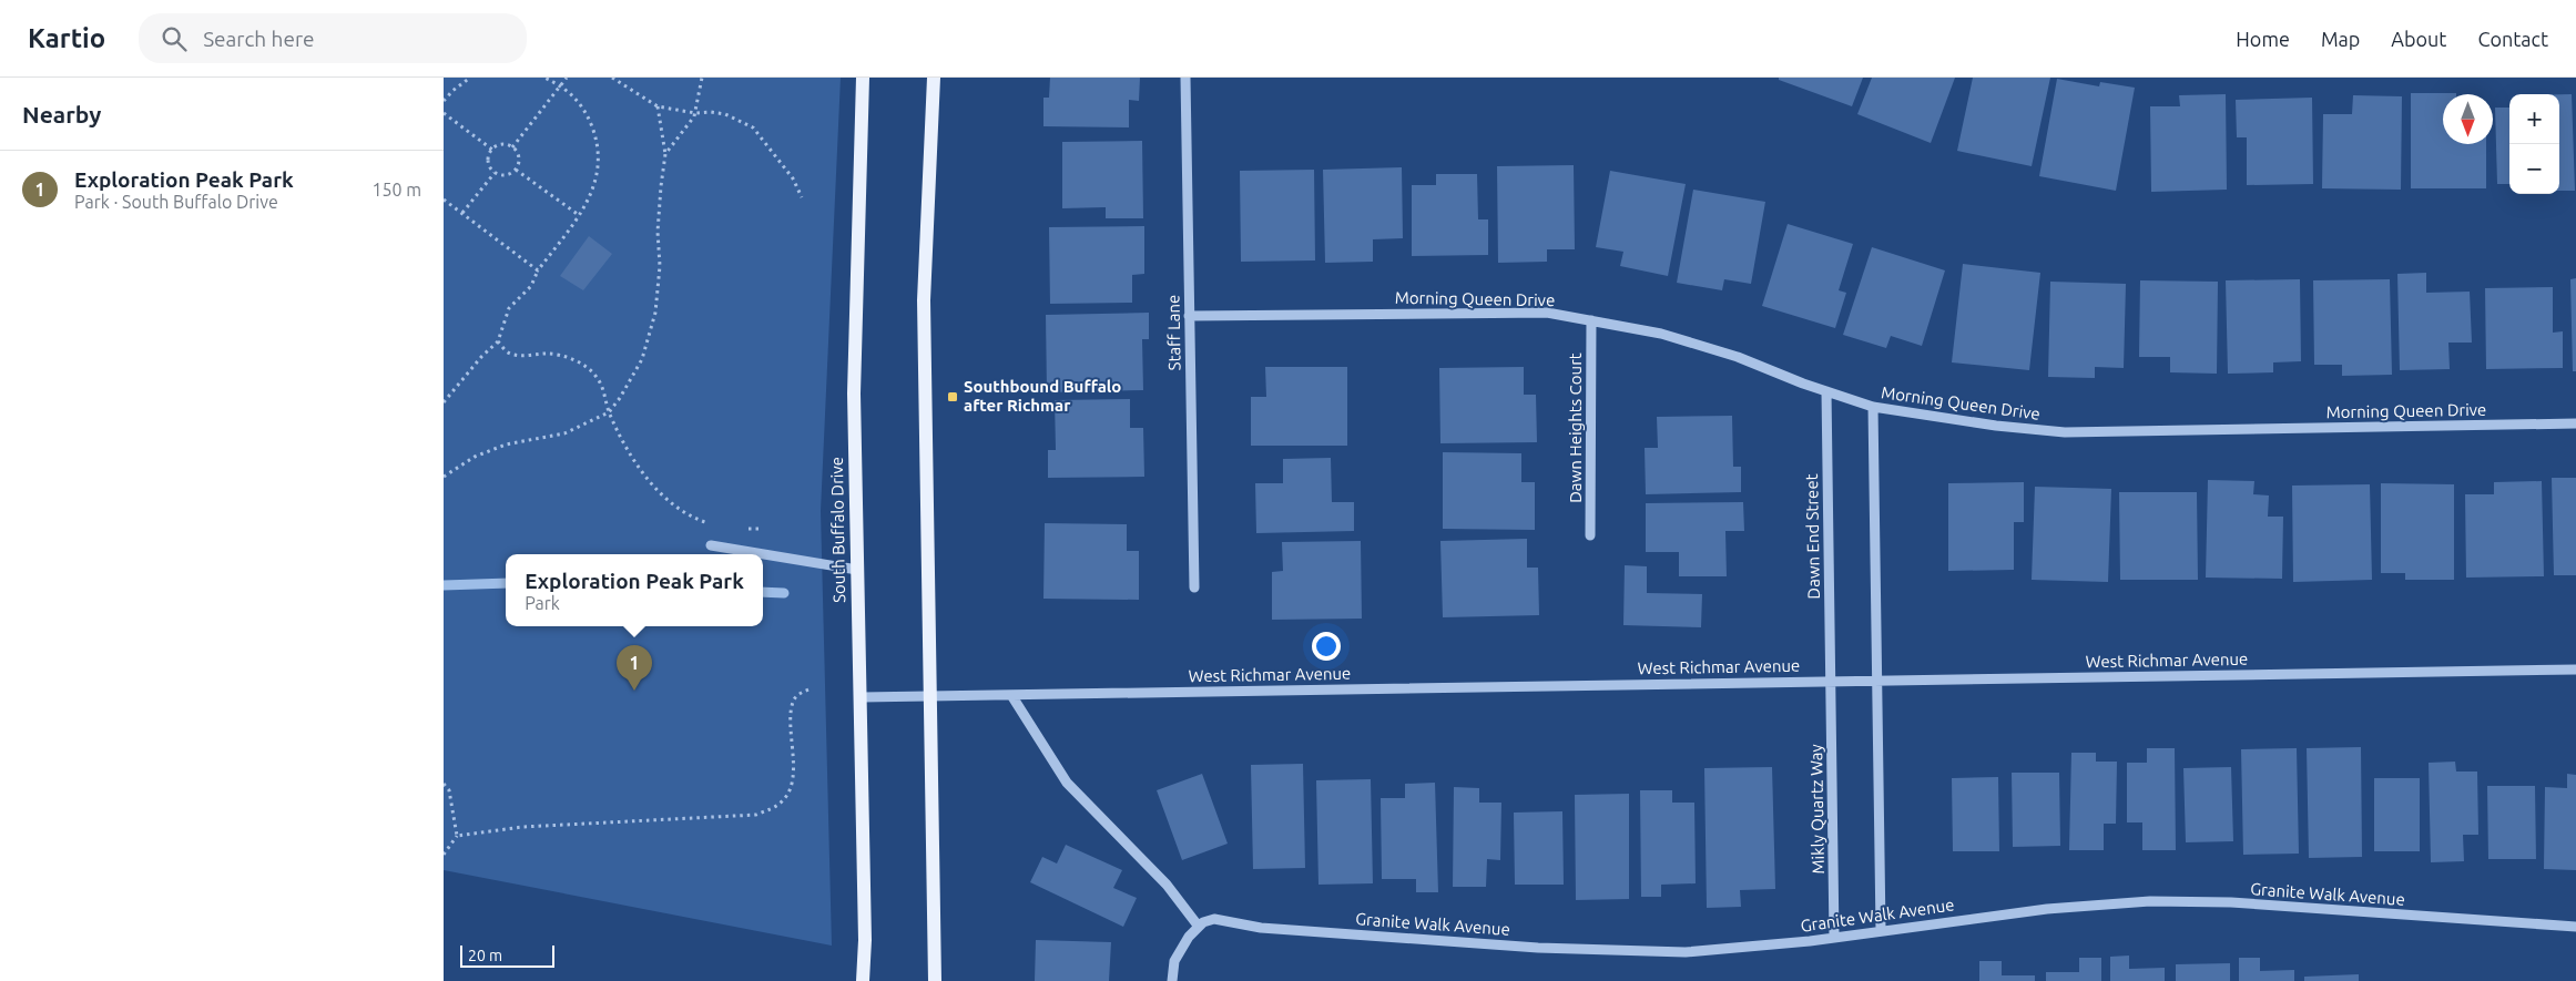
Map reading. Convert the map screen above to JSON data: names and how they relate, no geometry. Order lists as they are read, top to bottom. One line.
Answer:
{"streets":{"main road":["South Buffalo Drive"],"street":["Morning Queen Drive","Staff Lane","Dawn Heights Court","Dawn End Street","West Richmar Avenue","Mikly Quartz Way","Granite Walk Avenue"]},"crossings":[["Morning Queen Drive","Staff Lane"],["Morning Queen Drive","Dawn Heights Court"],["Morning Queen Drive","Dawn End Street"],["South Buffalo Drive","West Richmar Avenue"],["Dawn End Street","West Richmar Avenue"],["Dawn End Street","Mikly Quartz Way"],["West Richmar Avenue","Mikly Quartz Way"],["Mikly Quartz Way","Granite Walk Avenue"]],"places":{"transit":["Southbound Buffalo after Richmar"]},"scale_bar":"20 m","north":"bottom","page":{"header":"Kartio","search":"Search here","nav":["Home","Map","About","Contact"],"heading":"Nearby","map_buttons":["+","−"],"list":[{"mark":"1","name":"Exploration Peak Park","note":"Park · South Buffalo Drive","value":"150 m"}],"popup":["Exploration Peak Park","Park"],"pins":"1","scale":"20 m"}}
